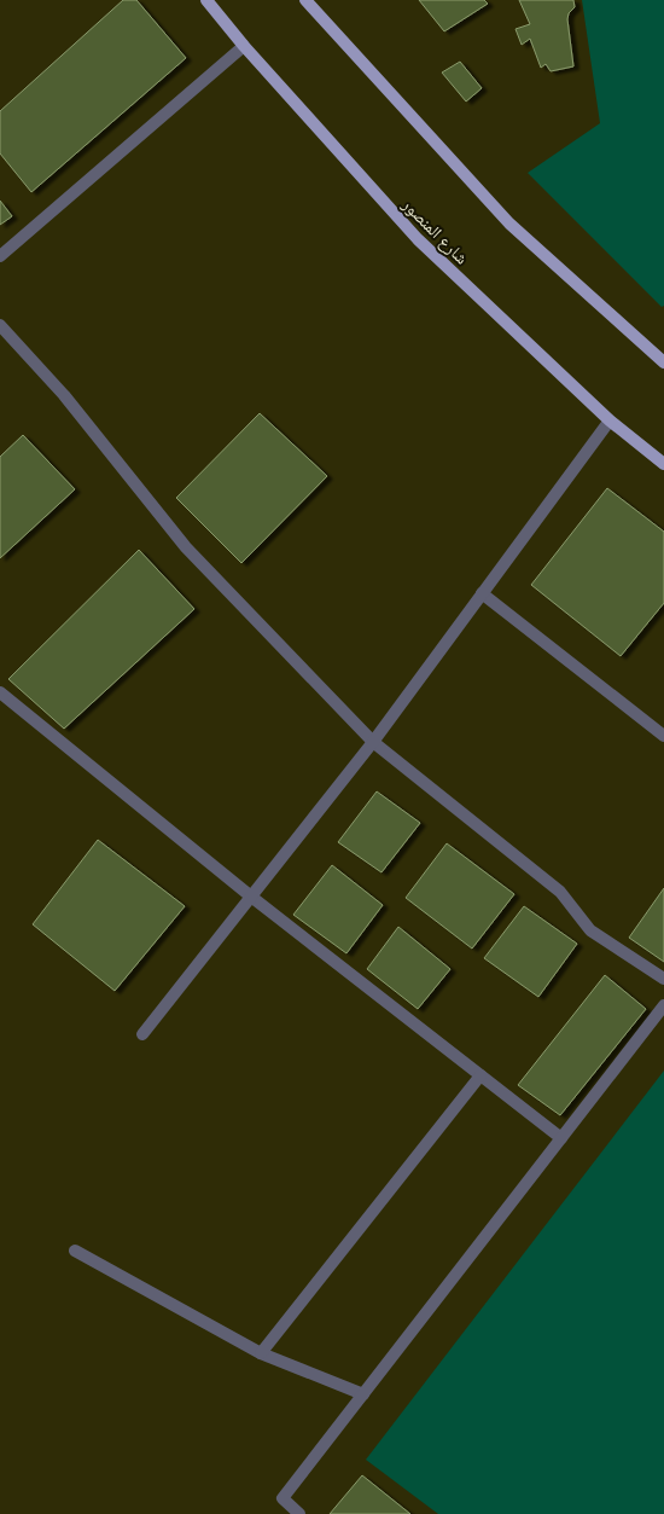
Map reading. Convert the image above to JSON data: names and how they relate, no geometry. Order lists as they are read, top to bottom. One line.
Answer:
{"streets":{"main road":["شارع المنصور"]}}
